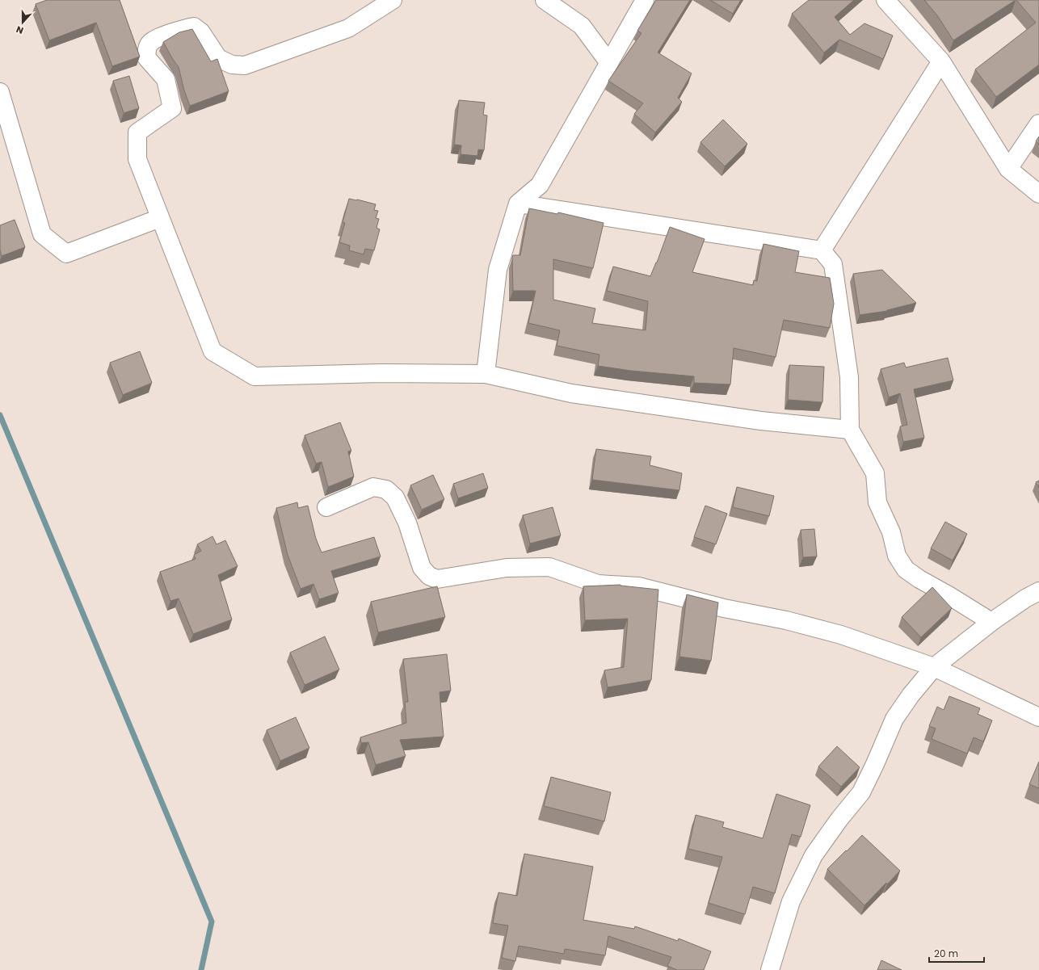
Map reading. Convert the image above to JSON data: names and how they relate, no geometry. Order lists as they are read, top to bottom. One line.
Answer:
{"scale_bar":"20 m","north":"bottom"}
